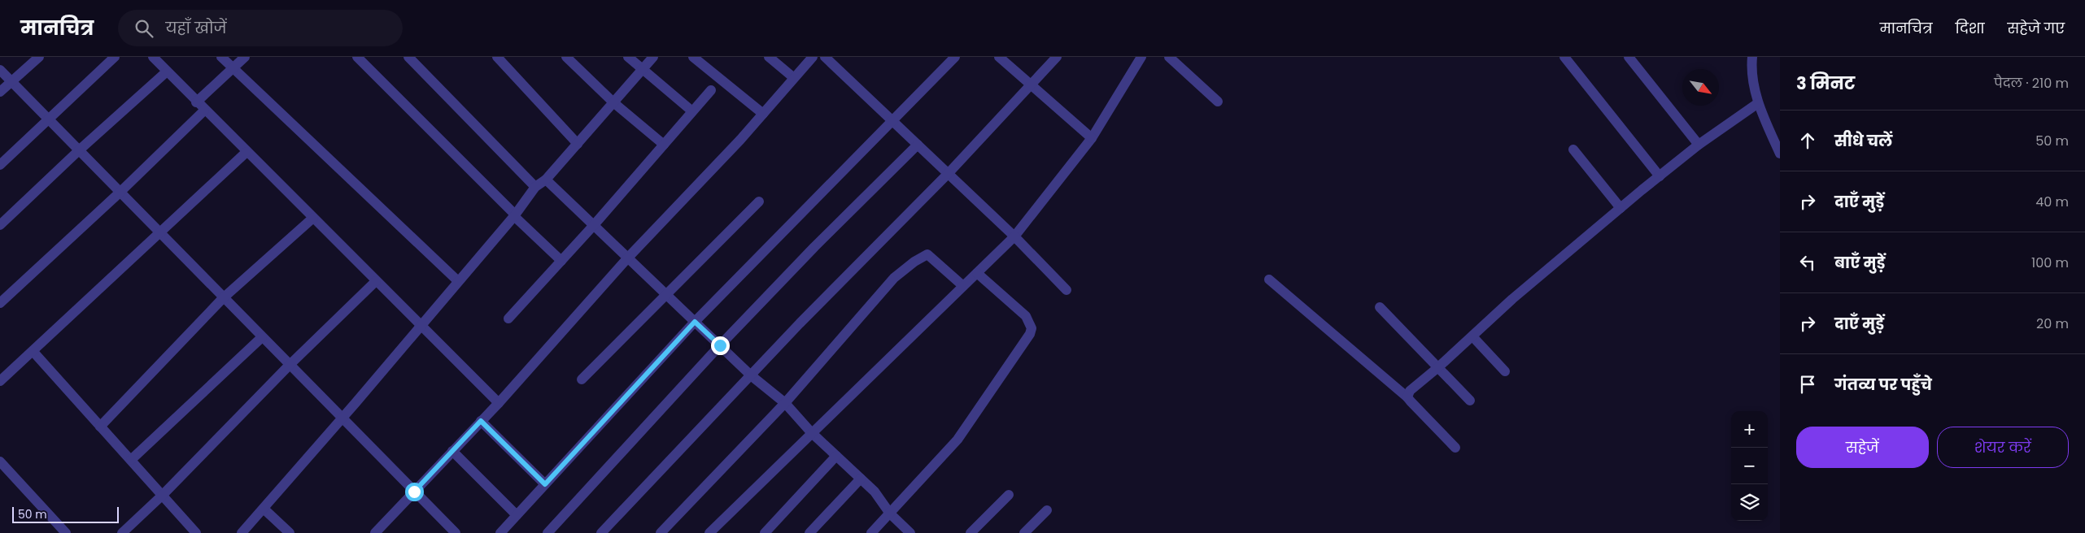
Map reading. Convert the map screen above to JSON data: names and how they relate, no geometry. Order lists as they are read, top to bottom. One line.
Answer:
{"scale_bar":"50 m","north":"bottom right","page":{"header":"मानचित्र","search":"यहाँ खोजें","nav":["मानचित्र","दिशा","सहेजे गए"],"heading":["3 मिनट","पैदल · 210 m"],"list":[["सीधे चलें","50 m"],["दाएँ मुड़ें","40 m"],["बाएँ मुड़ें","100 m"],["दाएँ मुड़ें","20 m"],"गंतव्य पर पहुँचे"],"map_buttons":["+","−"],"buttons":["सहेजें","शेयर करें"],"scale":"50 m"}}
